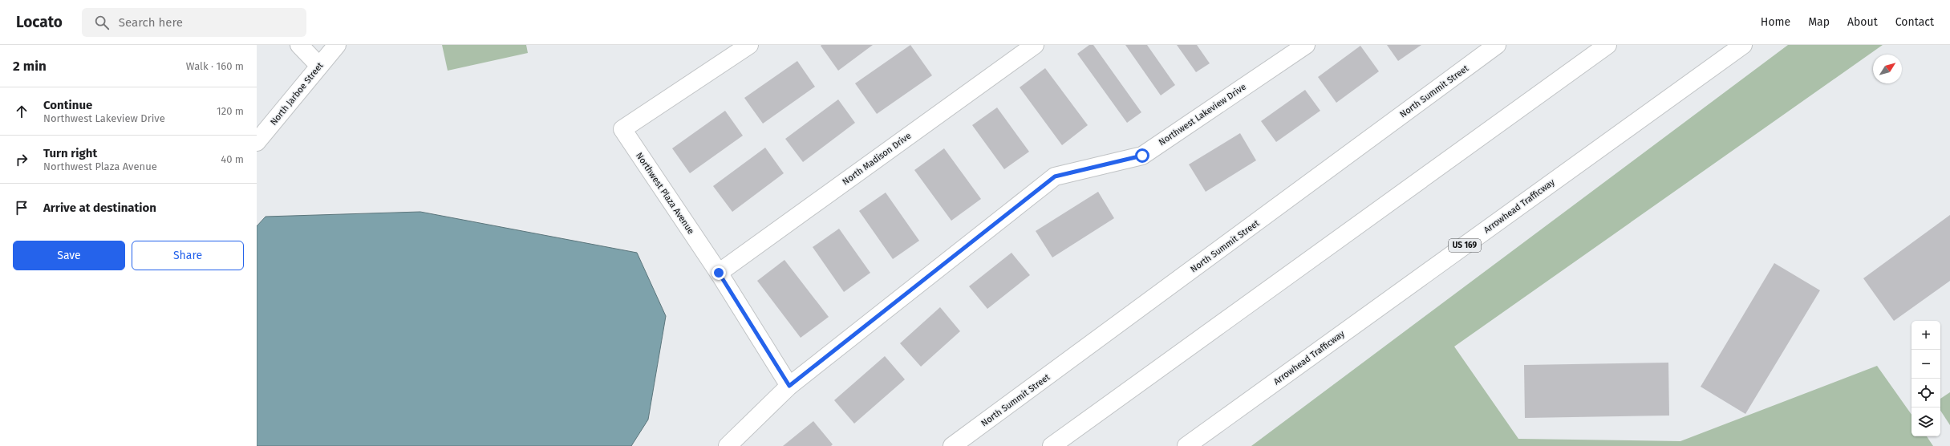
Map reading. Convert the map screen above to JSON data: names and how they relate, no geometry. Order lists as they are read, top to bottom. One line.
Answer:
{"streets":{"main road":["North Summit Street","North Jarboe Street","Northwest Lakeview Drive","North Madison Drive","Northwest Plaza Avenue","Arrowhead Trafficway","US 169"]},"crossings":[["Northwest Lakeview Drive","Northwest Plaza Avenue"],["North Madison Drive","Northwest Plaza Avenue"]],"north":"top right","page":{"header":"Locato","search":"Search here","nav":["Home","Map","About","Contact"],"heading":["2 min","Walk · 160 m"],"list":[["Continue","Northwest Lakeview Drive","120 m"],["Turn right","Northwest Plaza Avenue","40 m"],"Arrive at destination"],"buttons":["Save","Share"],"map_buttons":["+","−"]}}
